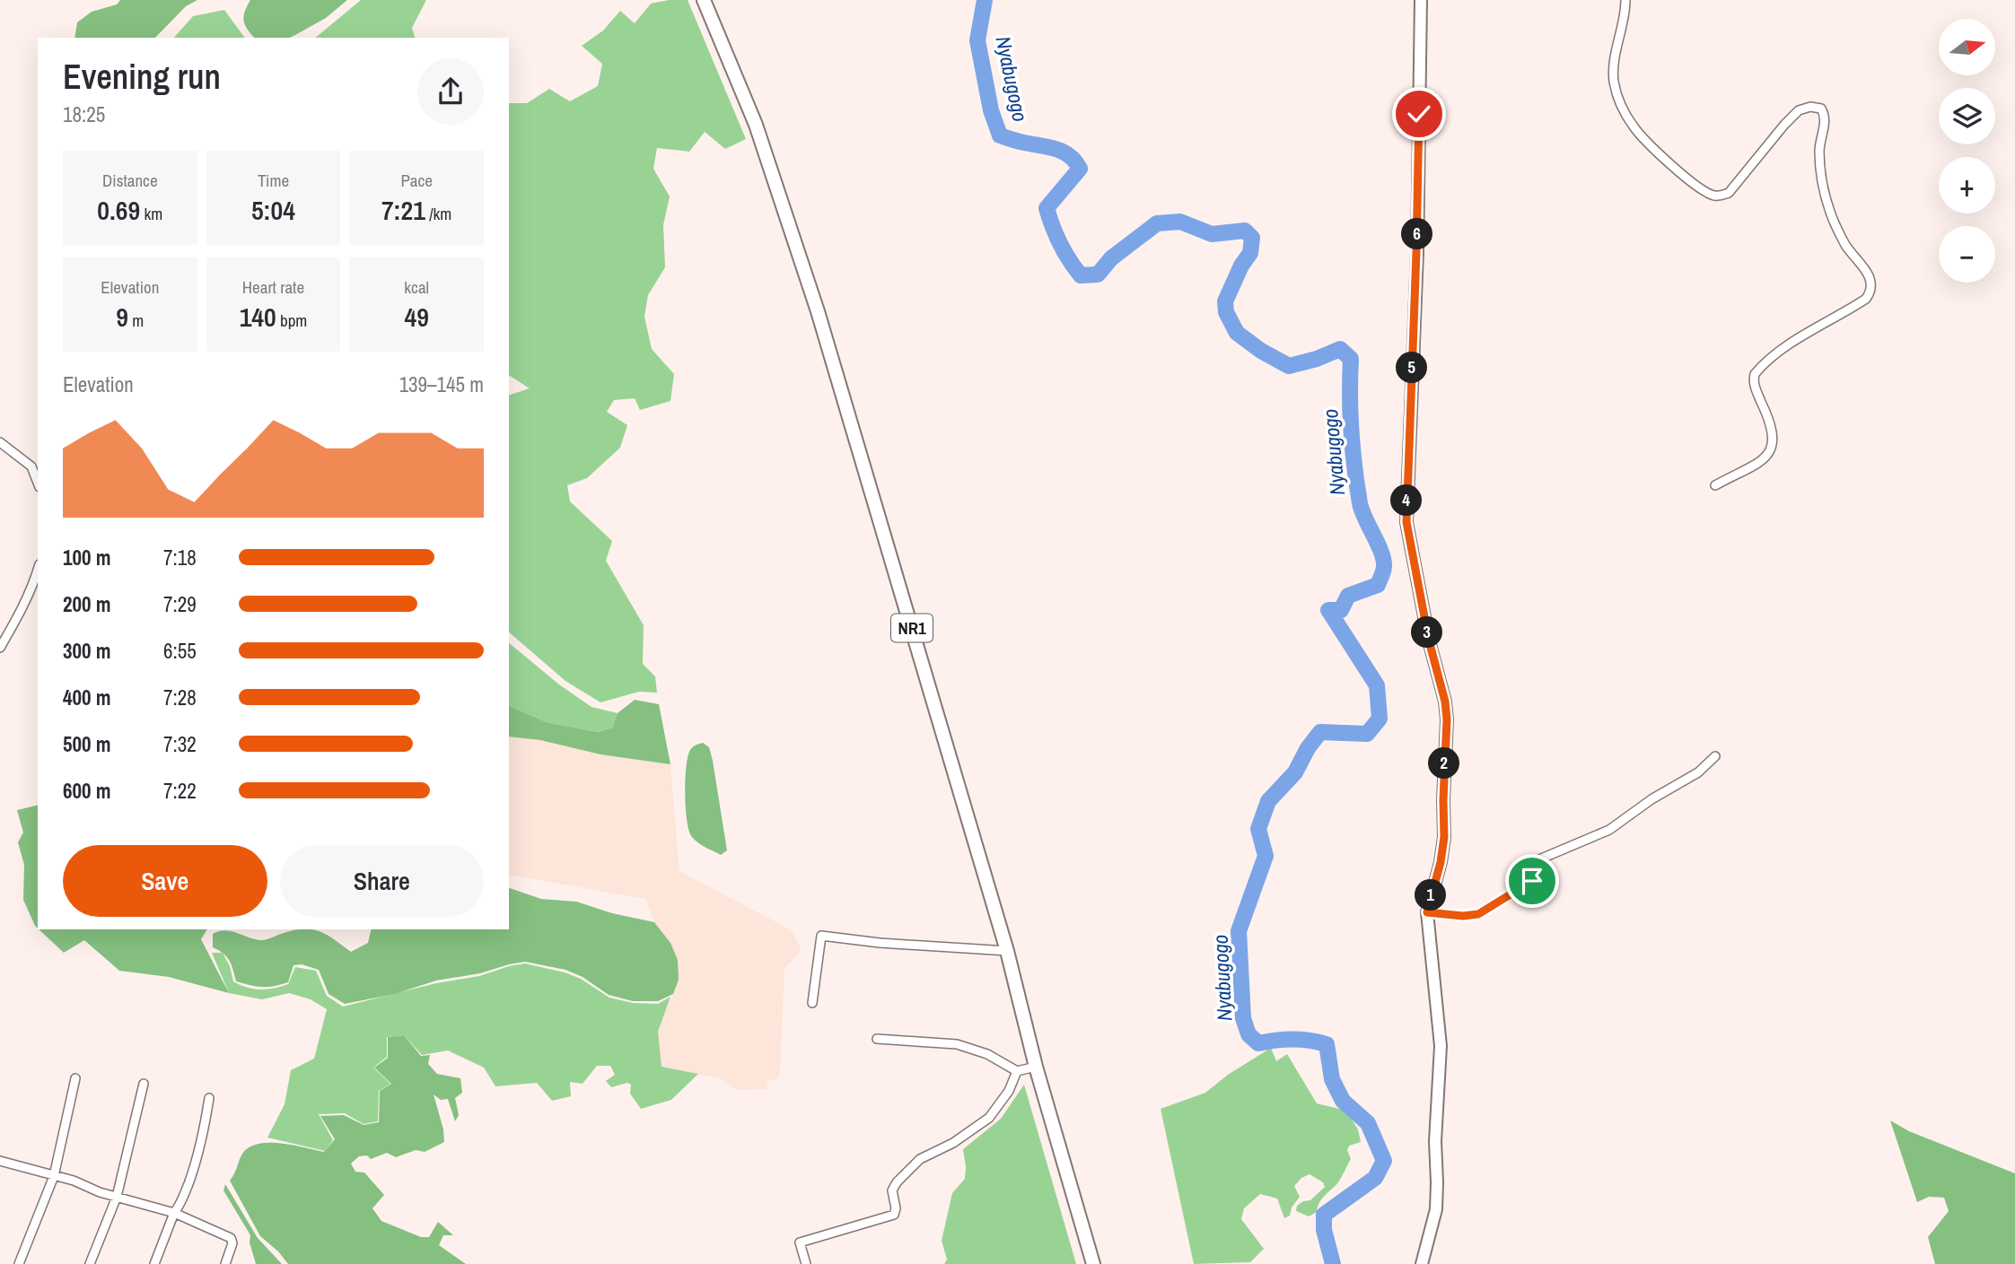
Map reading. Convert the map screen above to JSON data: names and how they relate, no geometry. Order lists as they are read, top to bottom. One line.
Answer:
{"streets":{"highway":["NR1"]},"water":["Nyabugogo"],"north":"right","page":{"map_buttons":["+","−"],"heading":["Evening run","18:25"],"stats":[["Distance","0.69 km"],["Time","5:04"],["Pace","7:21 /km"],["Elevation","9 m"],["Heart rate","140 bpm"],["kcal","49"]],"pins":["6","5","4","3","2","1"],"chart":["Elevation","139–145 m"],"list":[{"name":"100 m","note":"7:18"},{"name":"200 m","note":"7:29"},{"name":"300 m","note":"6:55"},{"name":"400 m","note":"7:28"},{"name":"500 m","note":"7:32"},{"name":"600 m","note":"7:22"}],"buttons":["Save","Share"]}}
